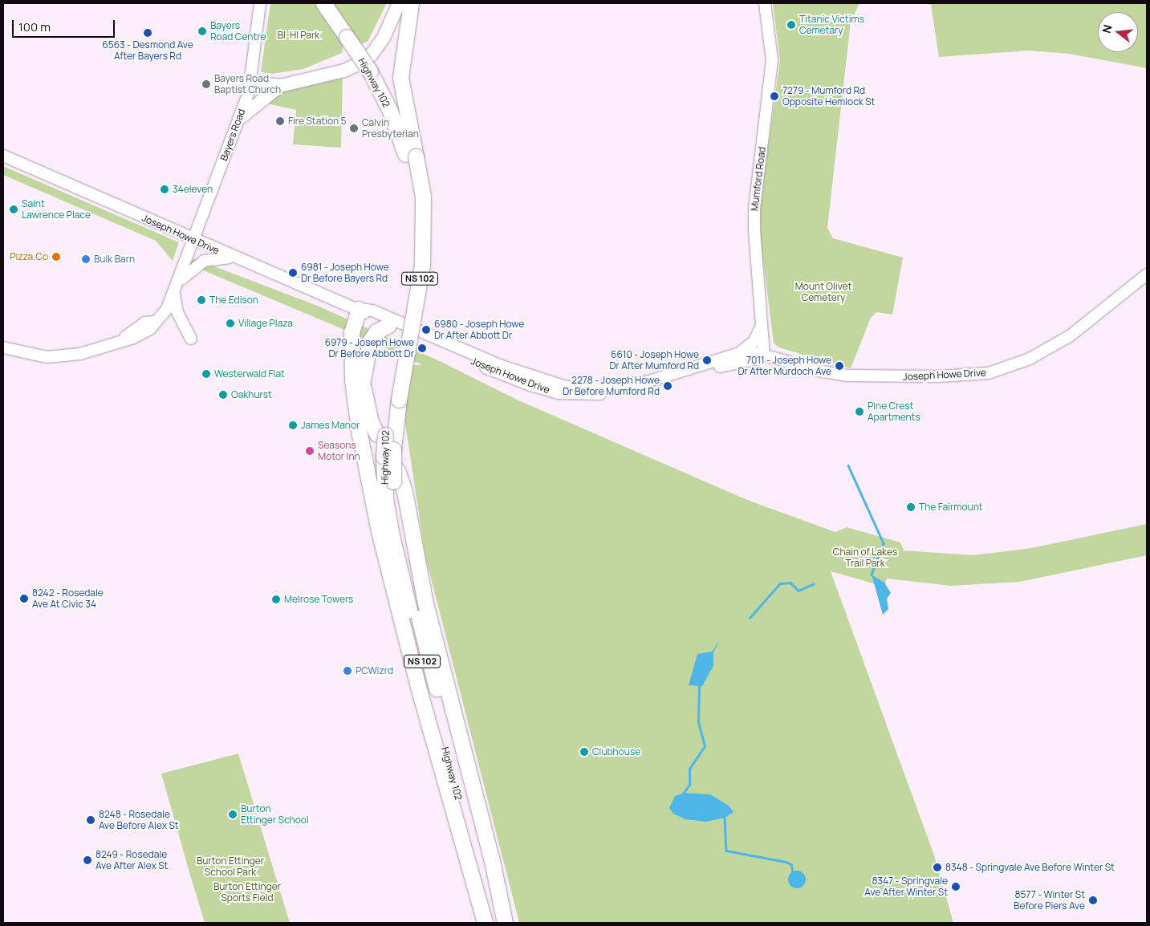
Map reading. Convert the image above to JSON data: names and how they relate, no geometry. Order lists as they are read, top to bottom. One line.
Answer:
{"streets":{"highway":["Highway 102","NS 102"],"main road":["Bayers Road","Mumford Road","Joseph Howe Drive"]},"crossings":[["Bayers Road","Joseph Howe Drive"],["Mumford Road","Joseph Howe Drive"]],"parks":["BI-HI Park","Mount Olivet Cemetery","Chain of Lakes Trail Park","Burton Ettinger School Park","Burton Ettinger Sports Field"],"places":["Titanic Victims Cemetary","Bayers Road Centre","6563 - Desmond Ave After Bayers Rd","Bayers Road Baptist Church","7279 - Mumford Rd Opposite Hemlock St","Fire Station 5","Calvin Presbyterian","34eleven","Saint Lawrence Place","Pizza.Co","Bulk Barn","6981 - Joseph Howe Dr Before Bayers Rd","The Edison","Village Plaza","6980 - Joseph Howe Dr After Abbott Dr","6979 - Joseph Howe Dr Before Abbott Dr","6610 - Joseph Howe Dr After Mumford Rd","7011 - Joseph Howe Dr After Murdoch Ave","Westerwald Flat","2278 - Joseph Howe Dr Before Mumford Rd","Oakhurst","Pine Crest Apartments","James Manor","Seasons Motor Inn","The Fairmount","8242 - Rosedale Ave At Civic 34","Melrose Towers","PCWizrd","Clubhouse","Burton Ettinger School","8248 - Rosedale Ave Before Alex St","8249 - Rosedale Ave After Alex St","8348 - Springvale Ave Before Winter St","8347 - Springvale Ave After Winter St","8577 - Winter St Before Piers Ave"],"scale_bar":"100 m","north":"left"}
